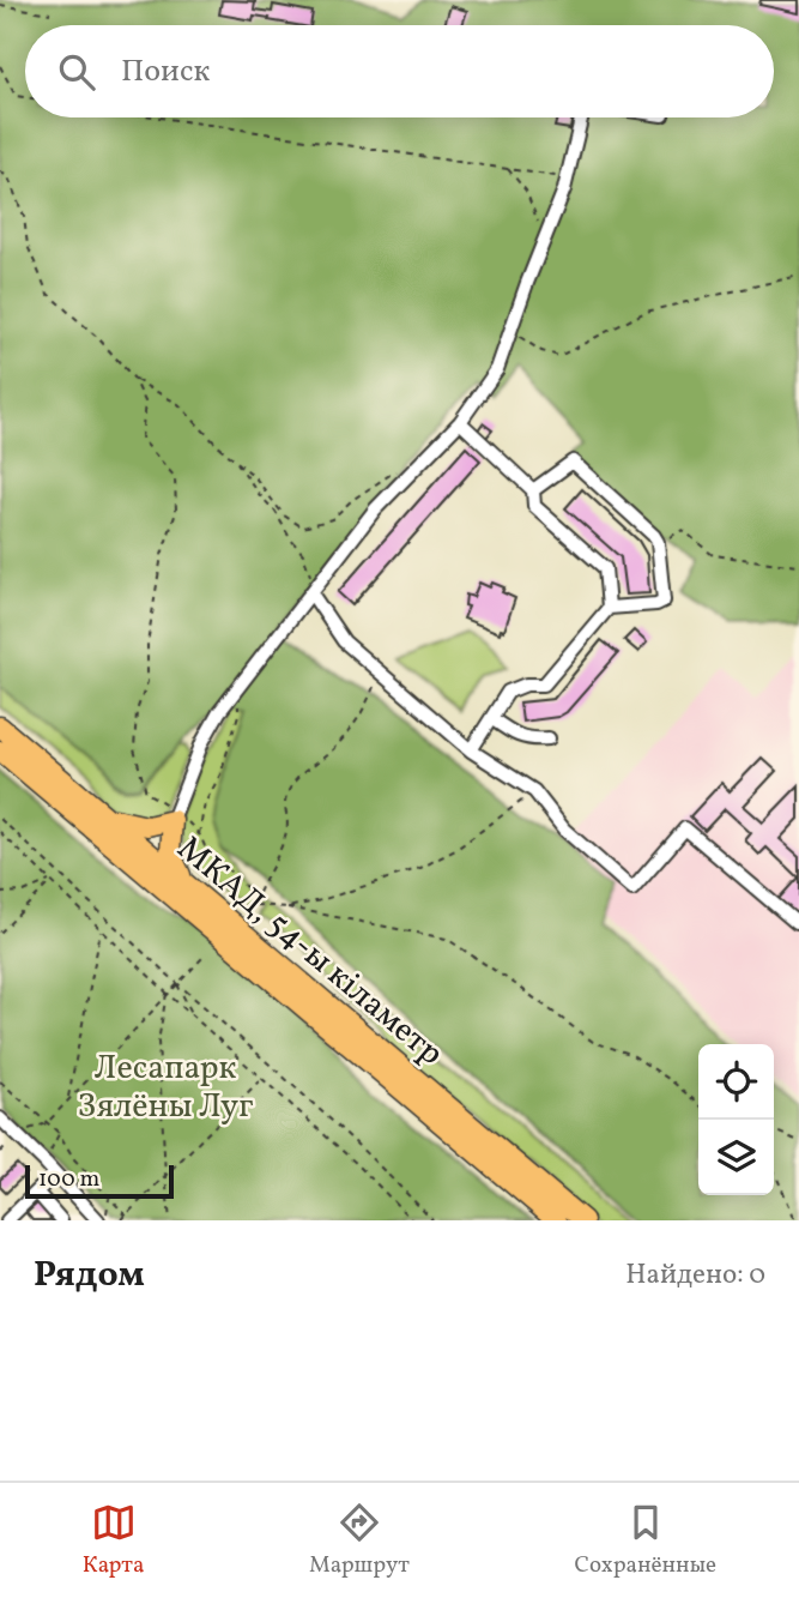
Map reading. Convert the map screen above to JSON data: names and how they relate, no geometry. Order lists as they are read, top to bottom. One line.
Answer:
{"streets":{"highway":["МКАД, 54-ы кіламетр"]},"parks":["Лесапарк Зялёны Луг"],"scale_bar":"100 m","page":{"search":"Поиск","scale":"100 m","heading":["Рядом","Найдено: 0"],"nav":["Карта","Маршрут","Сохранённые"]}}
